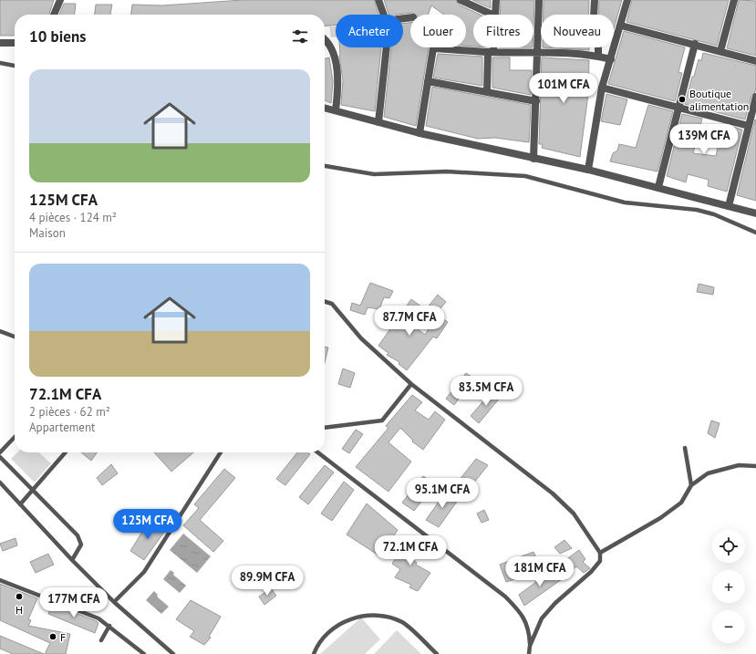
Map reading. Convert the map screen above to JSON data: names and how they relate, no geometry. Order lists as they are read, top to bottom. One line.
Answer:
{"places":["Boutique alimentation","H","F"],"page":{"chip":["Acheter","Louer","Filtres","Nouveau"],"heading":"10 biens","list":[{"name":"125M CFA","note":"4 pièces · 124 m² · Maison"},{"name":"72.1M CFA","note":"2 pièces · 62 m² · Appartement"}],"price":["101M CFA","139M CFA","87.7M CFA","83.5M CFA","95.1M CFA","125M CFA","72.1M CFA","181M CFA","89.9M CFA","177M CFA"],"map_buttons":["+","−"]}}
